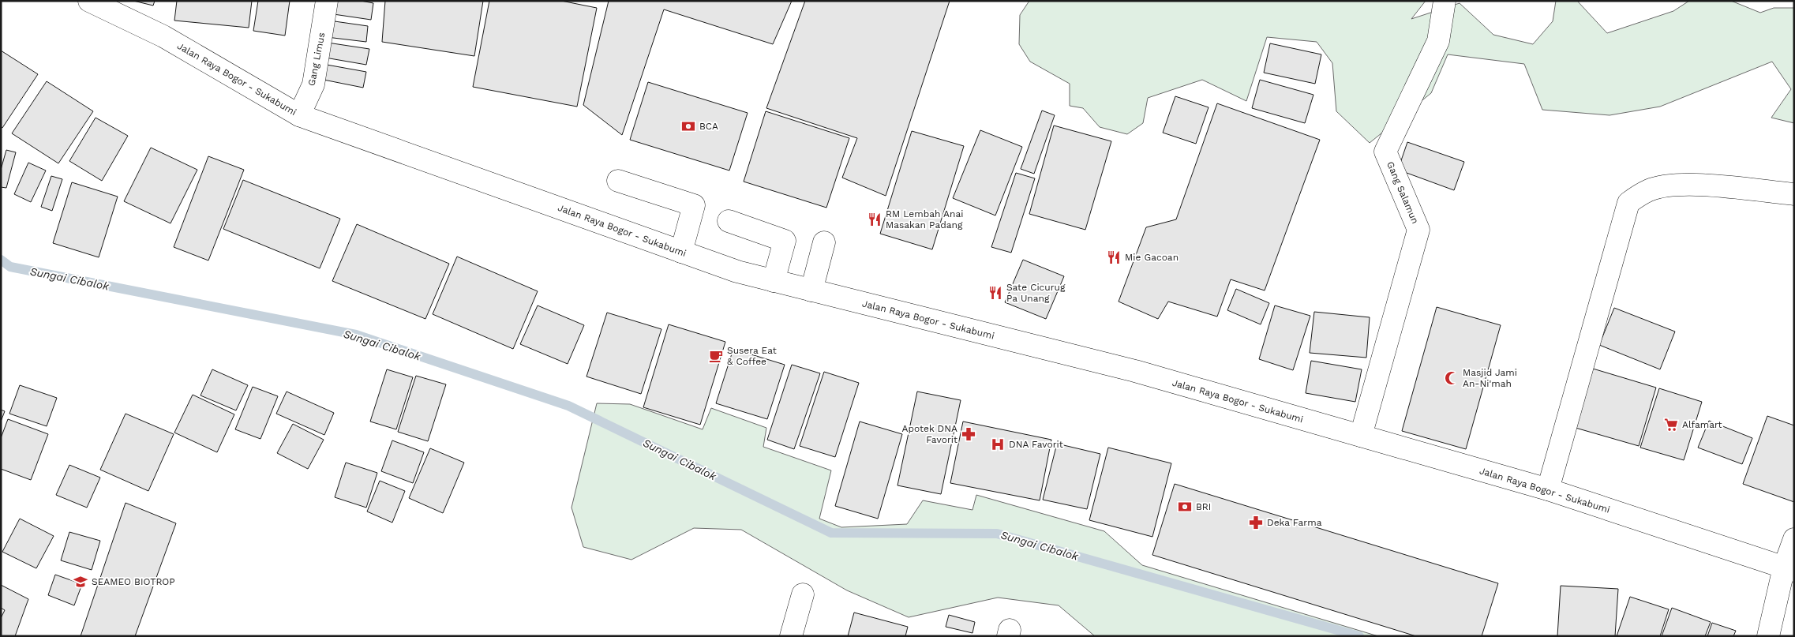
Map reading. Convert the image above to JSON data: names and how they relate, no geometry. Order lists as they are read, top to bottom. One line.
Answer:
{"streets":{"main road":["Gang Limus","Jalan Raya Bogor - Sukabumi","Gang Salamun"]},"crossings":[["Gang Limus","Jalan Raya Bogor - Sukabumi"],["Jalan Raya Bogor - Sukabumi","Gang Salamun"]],"water":["Sungai Cibalok"],"places":{"bank":["BCA","BRI"],"restaurant":["RM Lembah Anai Masakan Padang","Mie Gacoan","Sate Cicurug Pa Unang"],"cafe":["Susera Eat & Coffee"],"mosque":["Masjid Jami An-Ni'mah"],"supermarket":["Alfamart"],"pharmacy":["Apotek DNA Favorit","Deka Farma"],"hospital":["DNA Favorit"],"school or university":["SEAMEO BIOTROP"]}}
